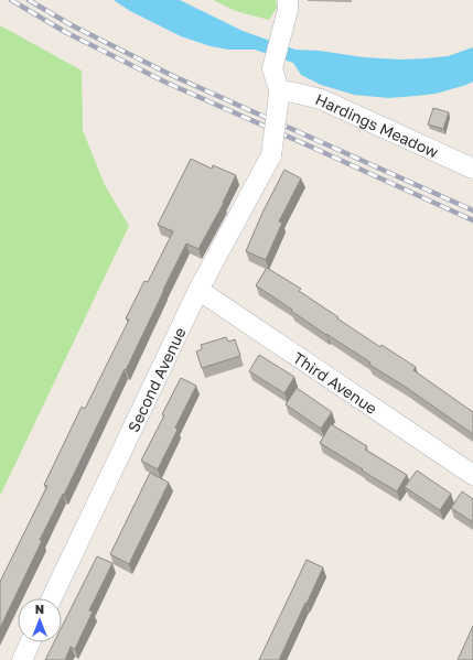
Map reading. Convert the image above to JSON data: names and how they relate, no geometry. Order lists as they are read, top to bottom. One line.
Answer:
{"streets":{"street":["Hardings Meadow","Second Avenue","Third Avenue"]},"crossings":[["Hardings Meadow","Second Avenue"],["Second Avenue","Third Avenue"]],"north":"top"}
